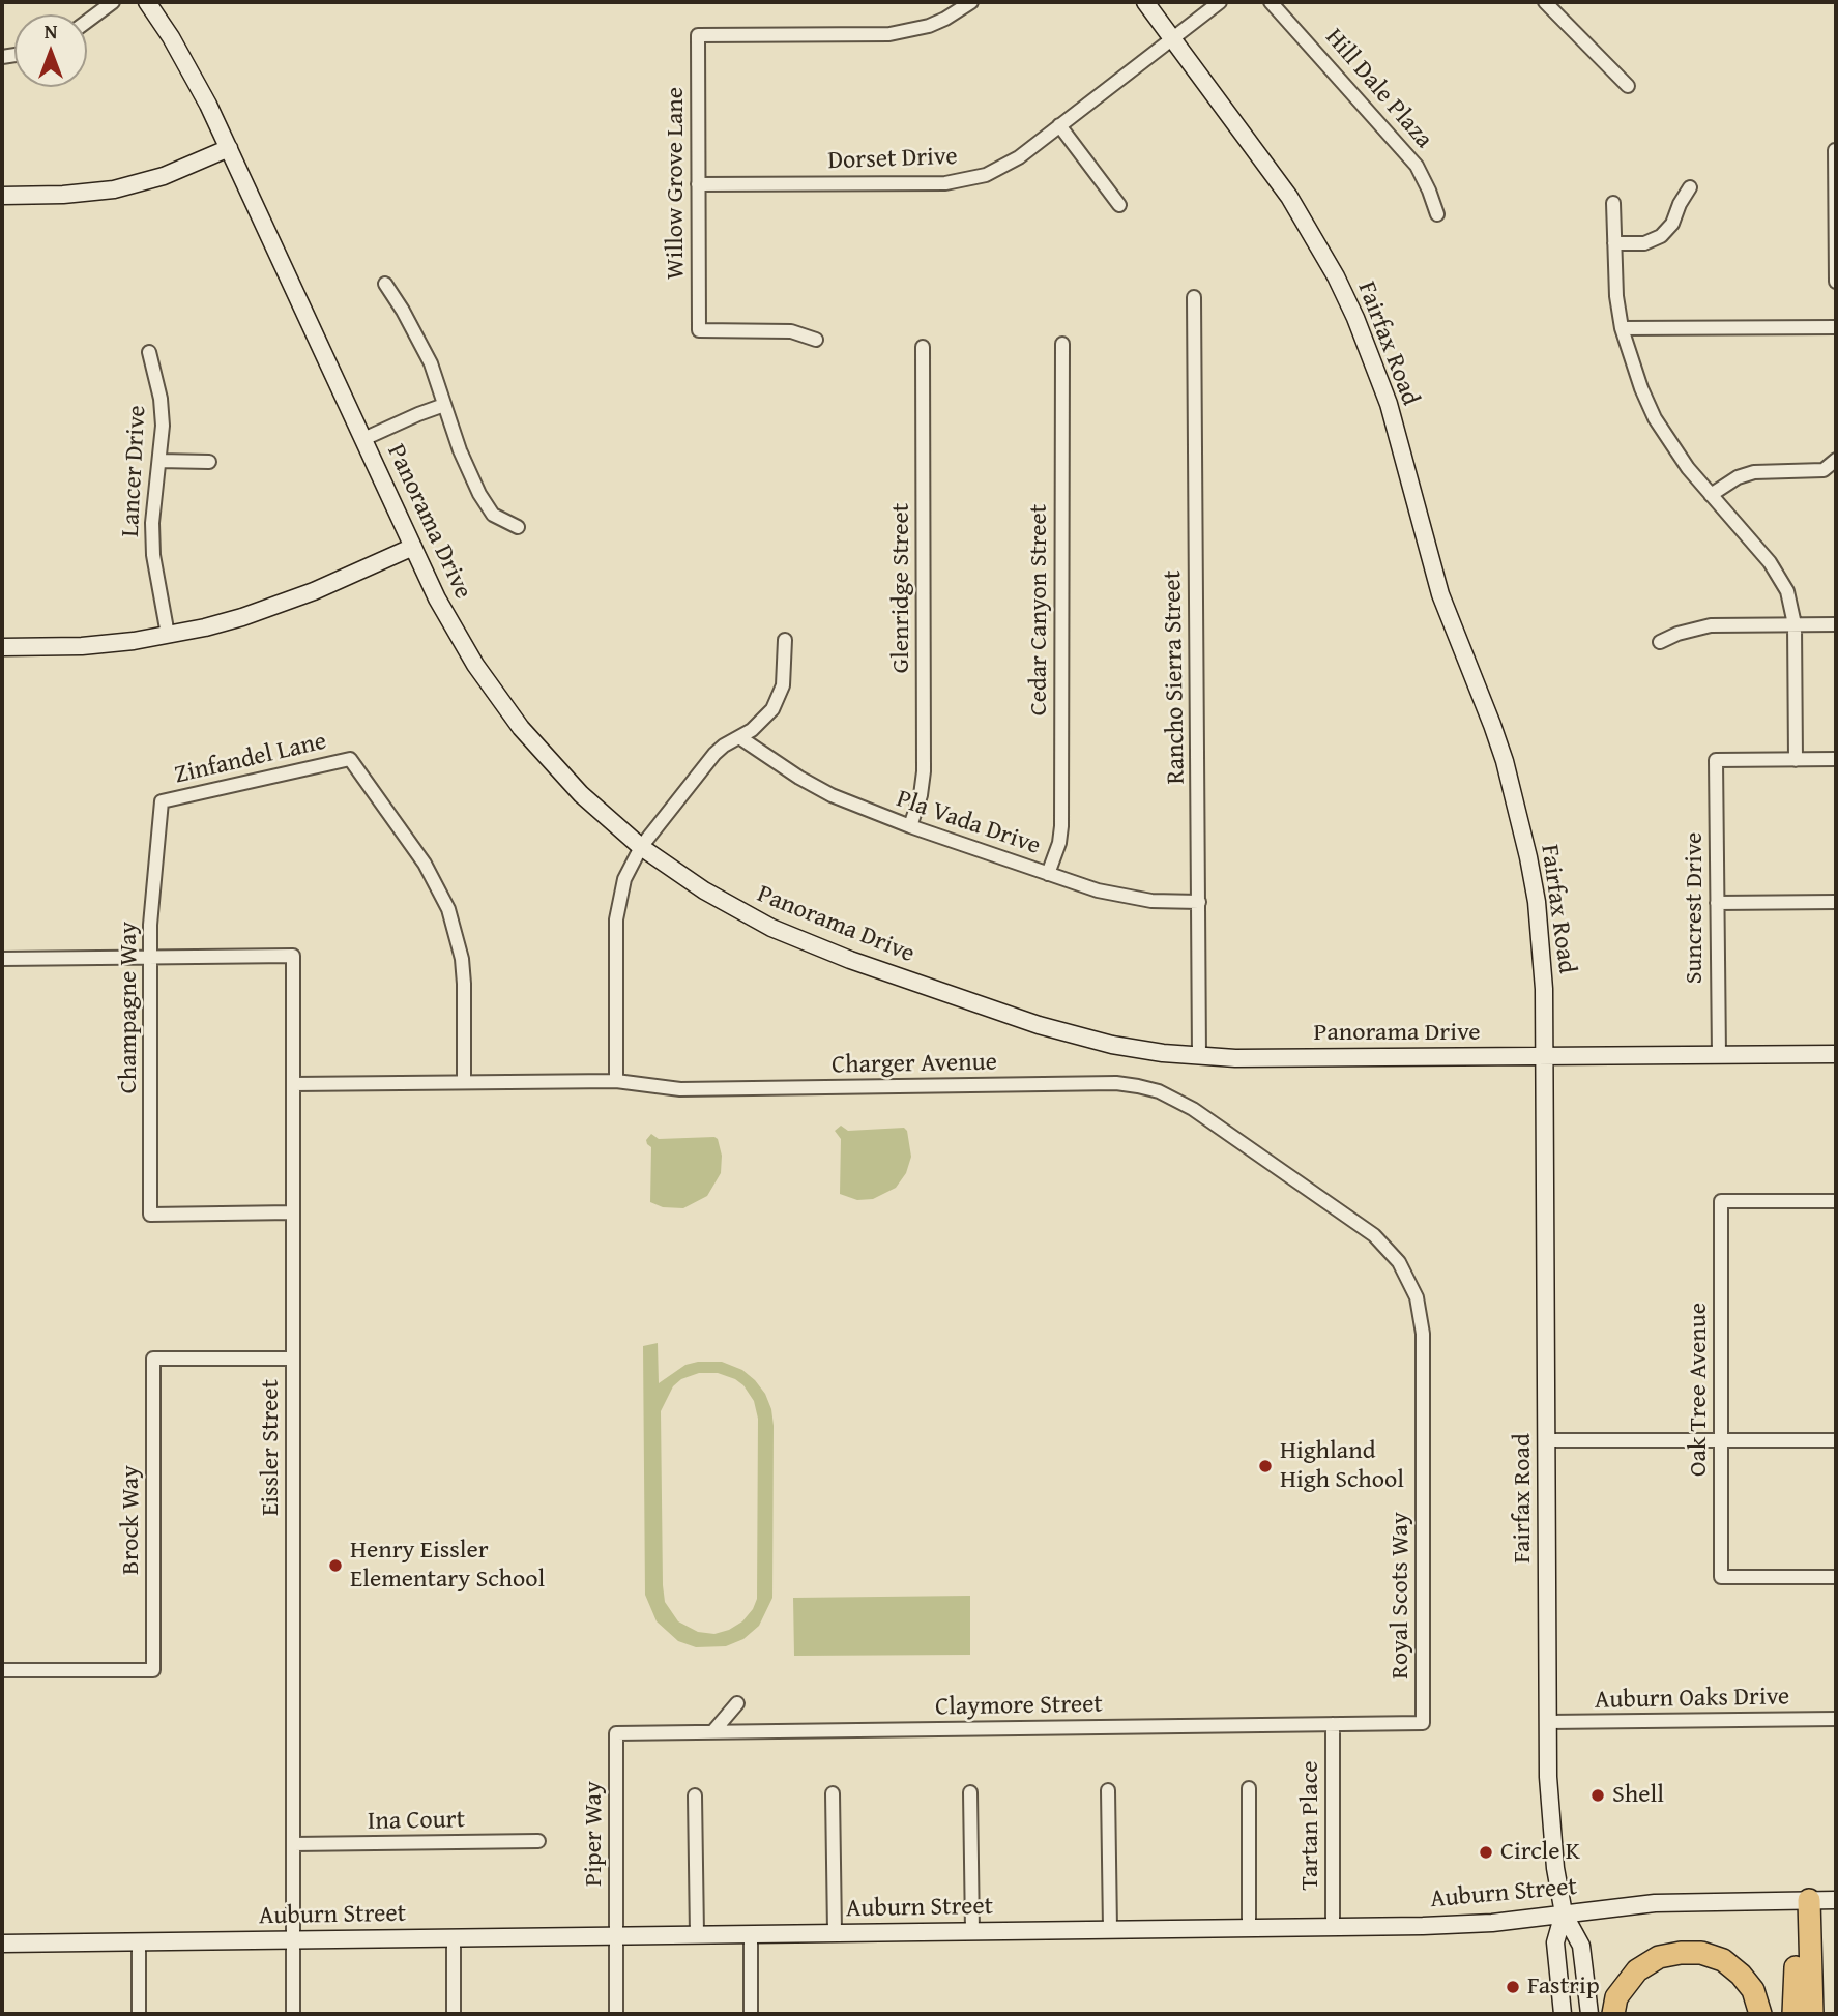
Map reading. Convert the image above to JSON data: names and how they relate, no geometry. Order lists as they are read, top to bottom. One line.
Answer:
{"streets":{"main road":["Fairfax Road","Panorama Drive","Auburn Street"],"street":["Hill Dale Plaza","Dorset Drive","Willow Grove Lane","Lancer Drive","Glenridge Street","Cedar Canyon Street","Rancho Sierra Street","Zinfandel Lane","Pla Vada Drive","Suncrest Drive","Champagne Way","Charger Avenue","Oak Tree Avenue","Eissler Street","Brock Way","Royal Scots Way","Auburn Oaks Drive","Claymore Street","Ina Court","Tartan Place","Piper Way"]},"crossings":[["Dorset Drive","Willow Grove Lane"],["Dorset Drive","Fairfax Road"],["Fairfax Road","Panorama Drive"],["Fairfax Road","Auburn Oaks Drive"],["Fairfax Road","Auburn Street"],["Panorama Drive","Rancho Sierra Street"],["Panorama Drive","Suncrest Drive"],["Glenridge Street","Pla Vada Drive"],["Cedar Canyon Street","Pla Vada Drive"],["Rancho Sierra Street","Pla Vada Drive"],["Zinfandel Lane","Champagne Way"],["Zinfandel Lane","Charger Avenue"],["Champagne Way","Eissler Street"],["Charger Avenue","Eissler Street"],["Charger Avenue","Royal Scots Way"],["Eissler Street","Brock Way"],["Eissler Street","Ina Court"],["Eissler Street","Auburn Street"],["Royal Scots Way","Claymore Street"],["Claymore Street","Tartan Place"],["Claymore Street","Piper Way"],["Tartan Place","Auburn Street"],["Piper Way","Auburn Street"]],"places":["Highland High School","Henry Eissler Elementary School","Shell","Circle K","Fastrip"],"north":"top"}
